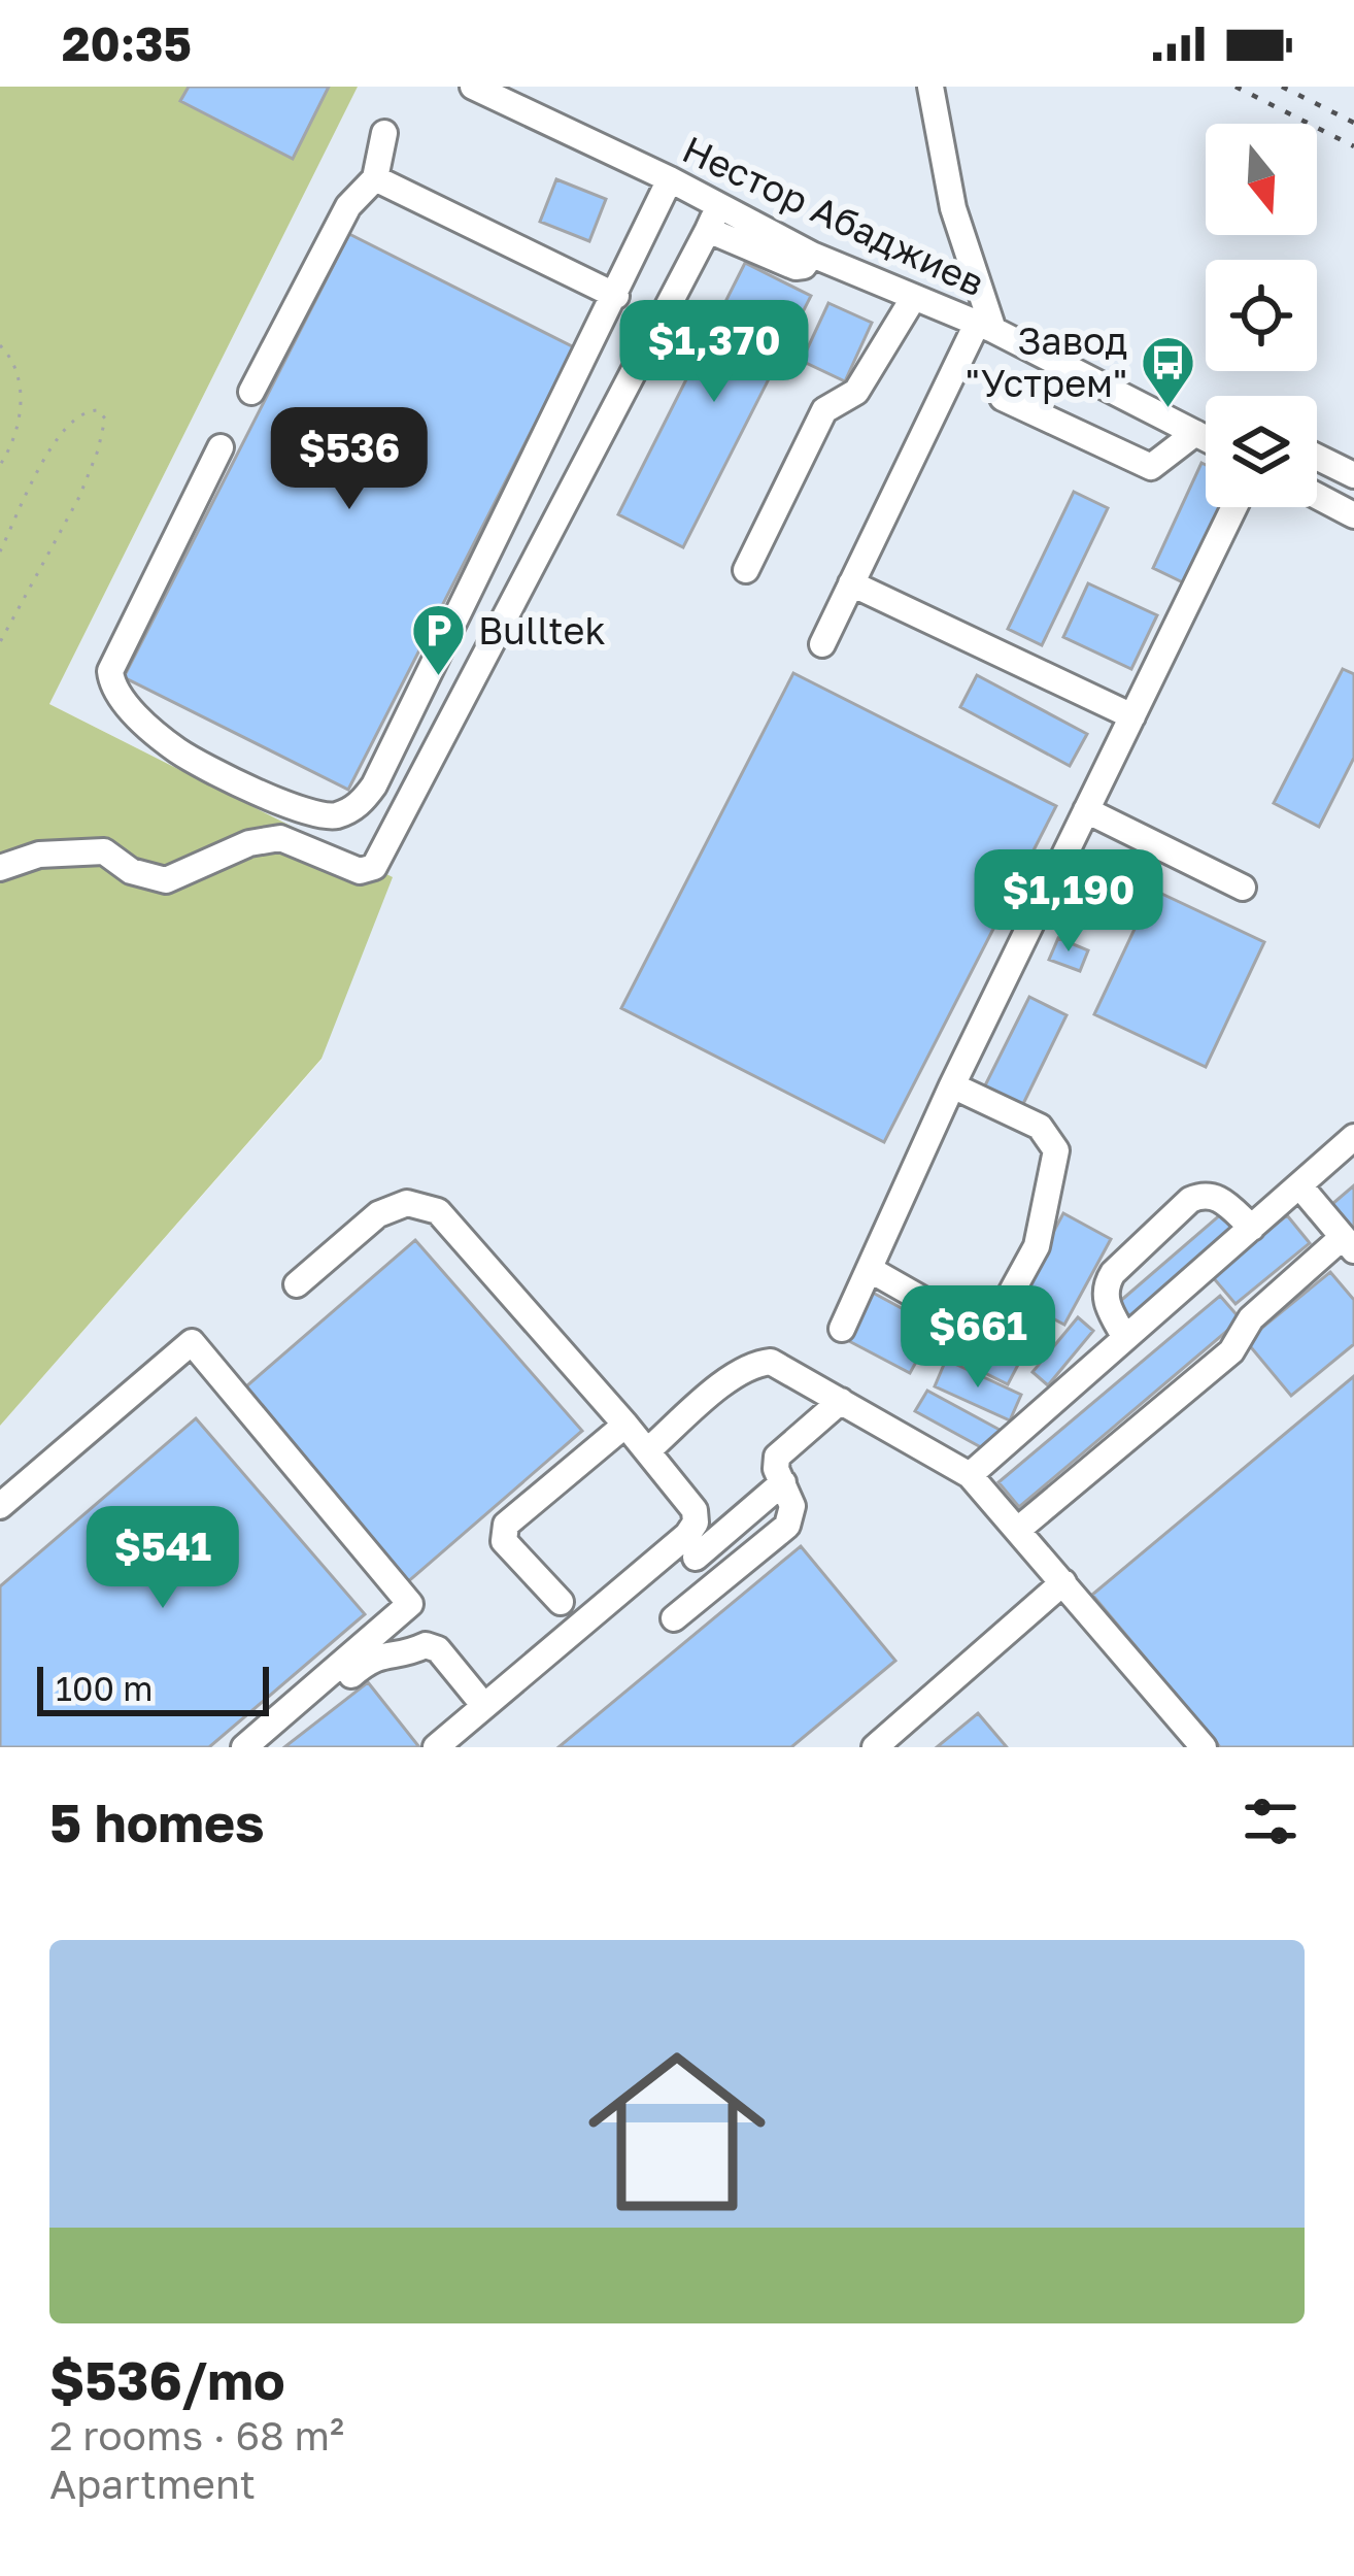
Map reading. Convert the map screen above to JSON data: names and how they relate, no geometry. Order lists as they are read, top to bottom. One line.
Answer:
{"streets":{"street":["Нестор Абаджиев"]},"places":{"bus stop":["Завод \"Устрем\""],"parking":["Bulltek"]},"scale_bar":"100 m","north":"bottom","page":{"status":"20:35","price":["$1,370","$536","$1,190","$661","$541"],"scale":"100 m","heading":"5 homes","list":[{"name":"$536/mo","note":"2 rooms · 68 m² · Apartment"}]}}
